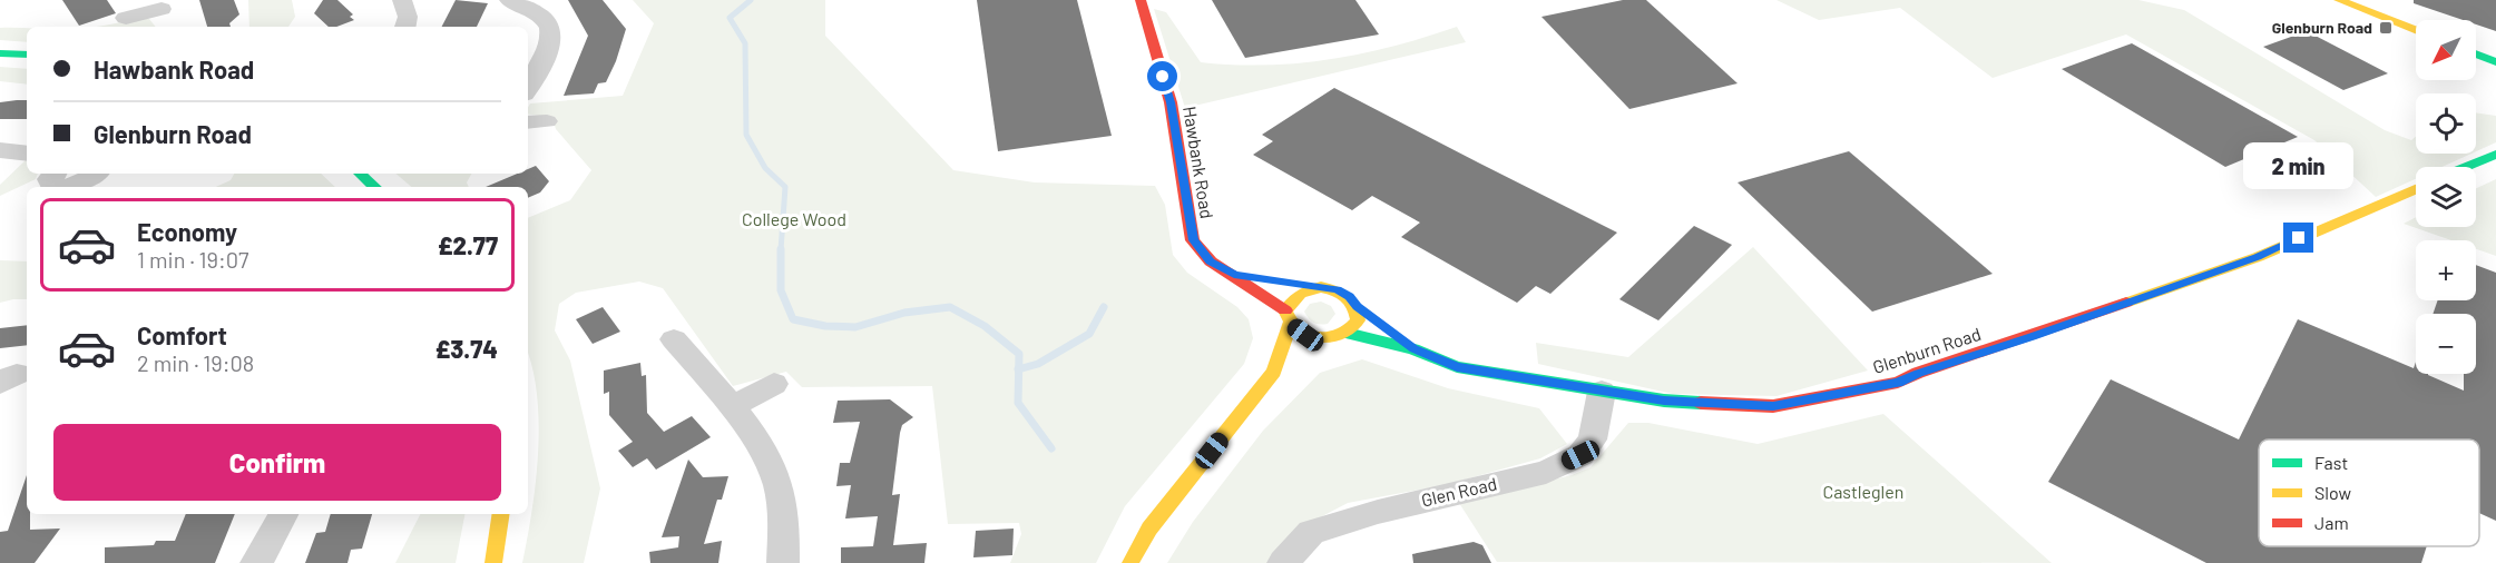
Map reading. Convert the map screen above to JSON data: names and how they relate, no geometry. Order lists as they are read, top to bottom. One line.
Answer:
{"streets":{"street":["Hawbank Road","Glenburn Road","Glen Road"]},"crossings":[["Hawbank Road","Glenburn Road"],["Glenburn Road","Glen Road"]],"parks":["College Wood","Castleglen"],"places":{"transit":["Glenburn Road"]},"legend":["Fast","Slow","Jam"],"north":"bottom left","page":{"map_buttons":["+","−"],"banner":["Hawbank Road","Glenburn Road"],"bubble":"2 min","list":[{"name":"Economy","note":"1 min · 19:07","value":"£2.77"},{"name":"Comfort","note":"2 min · 19:08","value":"£3.74"}],"buttons":"Confirm"}}
